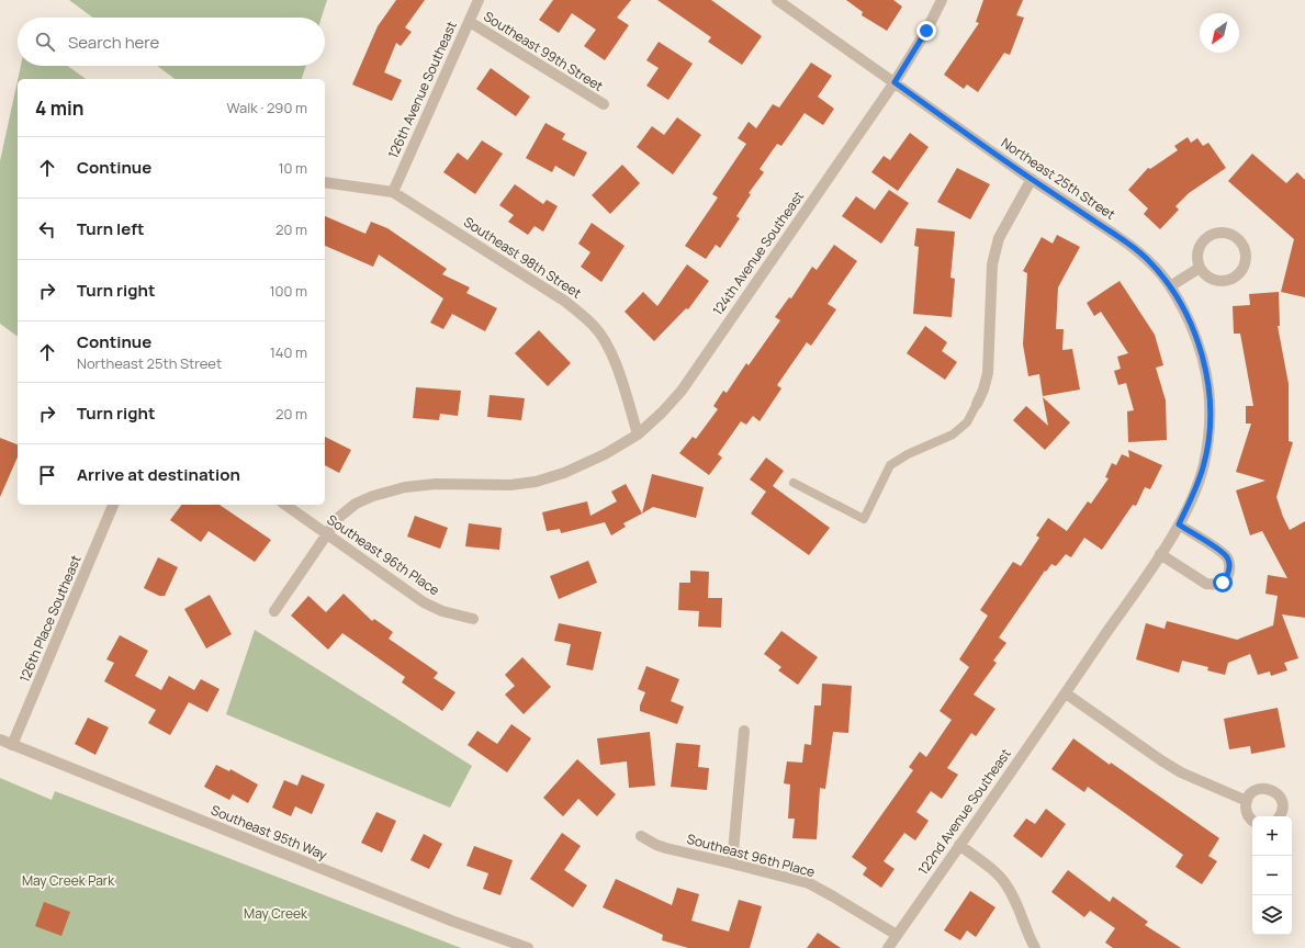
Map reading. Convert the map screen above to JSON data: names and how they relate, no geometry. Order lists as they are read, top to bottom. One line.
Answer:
{"streets":{"street":["Southeast 99th Street","126th Avenue Southeast","Northeast 25th Street","124th Avenue Southeast","Southeast 98th Street","Southeast 96th Place","126th Place Southeast","122nd Avenue Southeast","Southeast 95th Way"]},"crossings":[["Southeast 99th Street","126th Avenue Southeast"],["126th Avenue Southeast","Southeast 98th Street"],["Northeast 25th Street","124th Avenue Southeast"],["Northeast 25th Street","122nd Avenue Southeast"],["124th Avenue Southeast","Southeast 98th Street"],["124th Avenue Southeast","Southeast 96th Place"],["Southeast 96th Place","122nd Avenue Southeast"],["126th Place Southeast","Southeast 95th Way"]],"parks":["May Creek Park","May Creek"],"north":"bottom left","page":{"search":"Search here","heading":["4 min","Walk · 290 m"],"list":[["Continue","10 m"],["Turn left","20 m"],["Turn right","100 m"],["Continue","Northeast 25th Street","140 m"],["Turn right","20 m"],"Arrive at destination"],"map_buttons":["+","−"]}}
